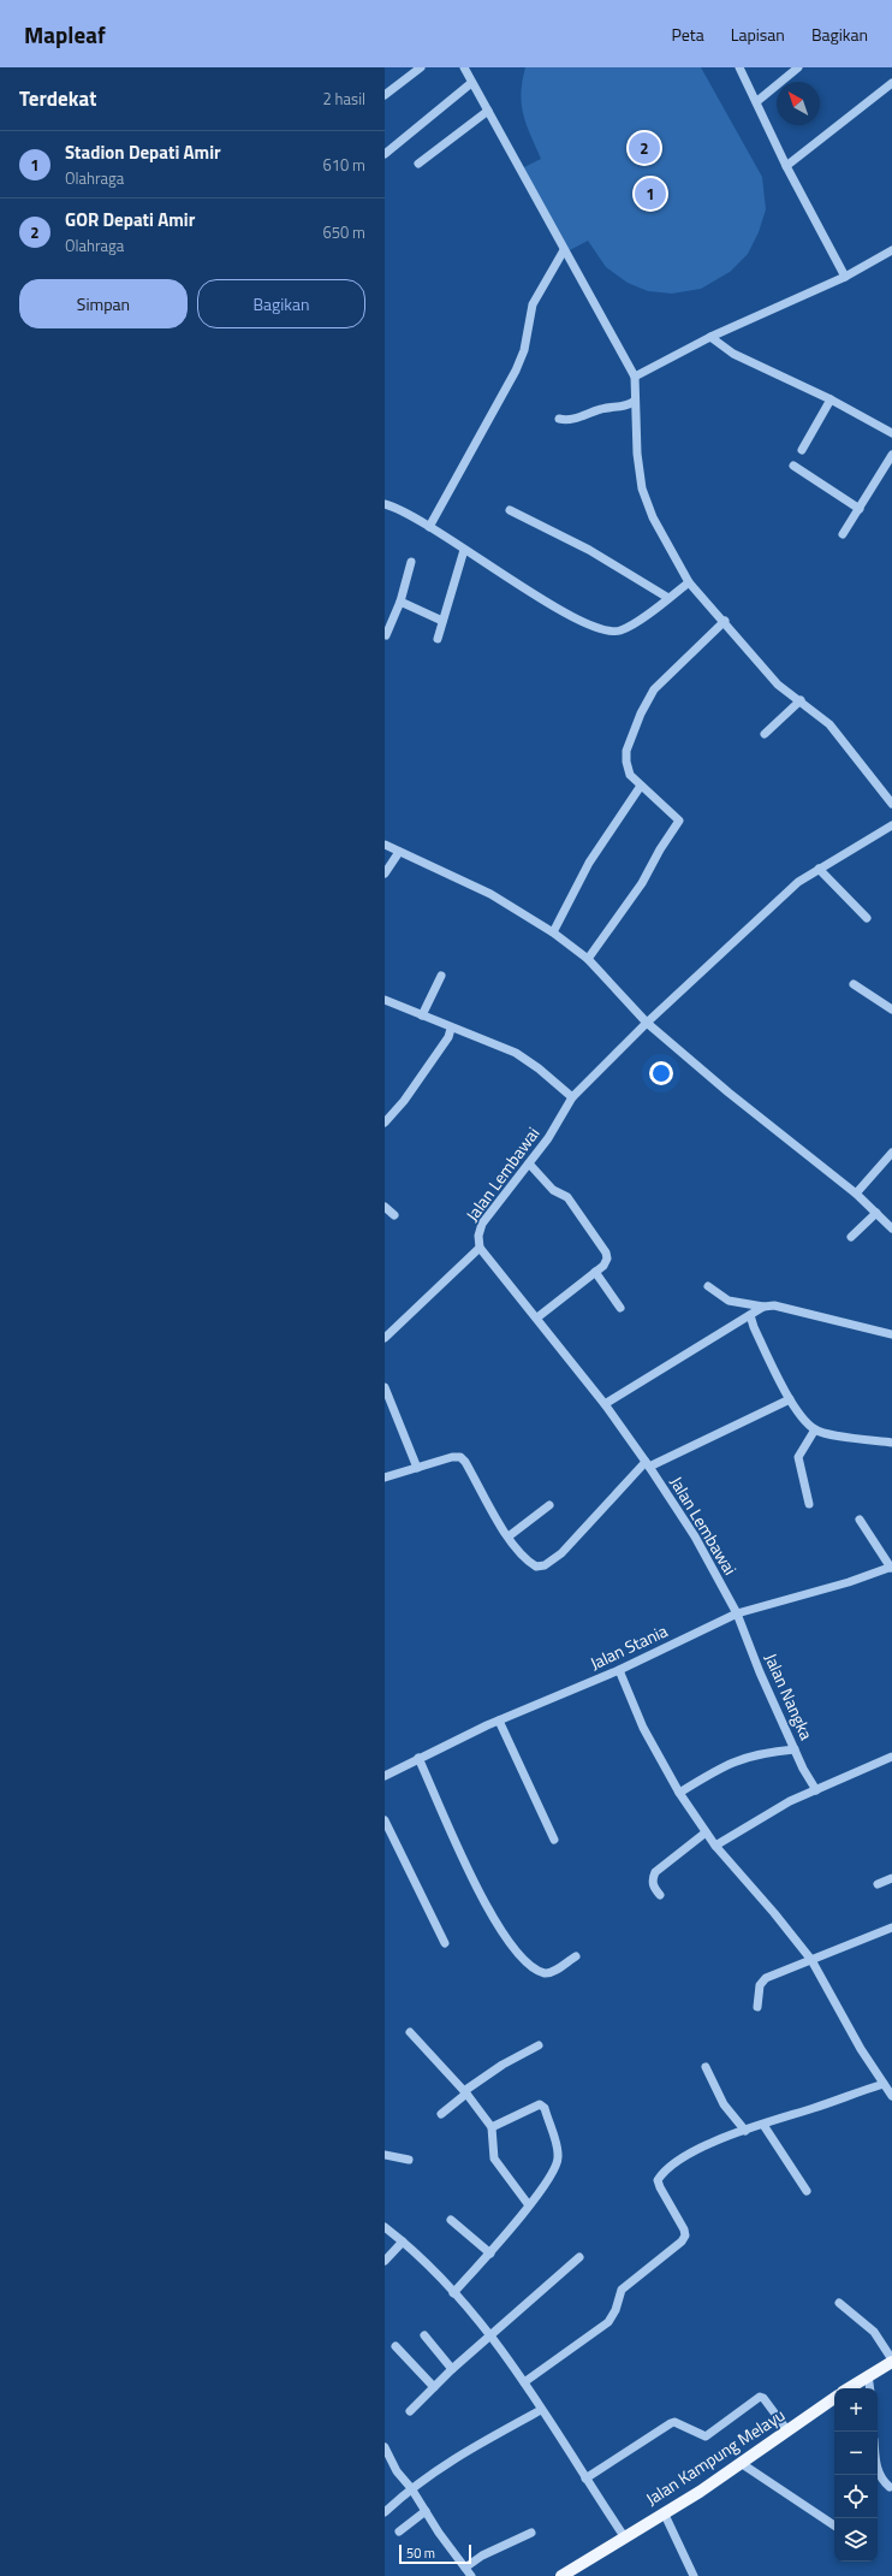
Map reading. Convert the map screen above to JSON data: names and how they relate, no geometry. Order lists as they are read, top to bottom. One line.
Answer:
{"streets":{"main road":["Jalan Kampung Melayu"],"street":["Jalan Lembawai","Jalan Stania","Jalan Nangka"]},"crossings":[["Jalan Lembawai","Jalan Stania"],["Jalan Lembawai","Jalan Nangka"],["Jalan Stania","Jalan Nangka"]],"scale_bar":"50 m","north":"top left","page":{"header":"Mapleaf","nav":["Peta","Lapisan","Bagikan"],"heading":["Terdekat","2 hasil"],"list":[{"mark":"1","name":"Stadion Depati Amir","note":"Olahraga","value":"610 m"},{"mark":"2","name":"GOR Depati Amir","note":"Olahraga","value":"650 m"}],"pins":["2","1"],"buttons":["Simpan","Bagikan"],"map_buttons":["+","−"],"scale":"50 m"}}
